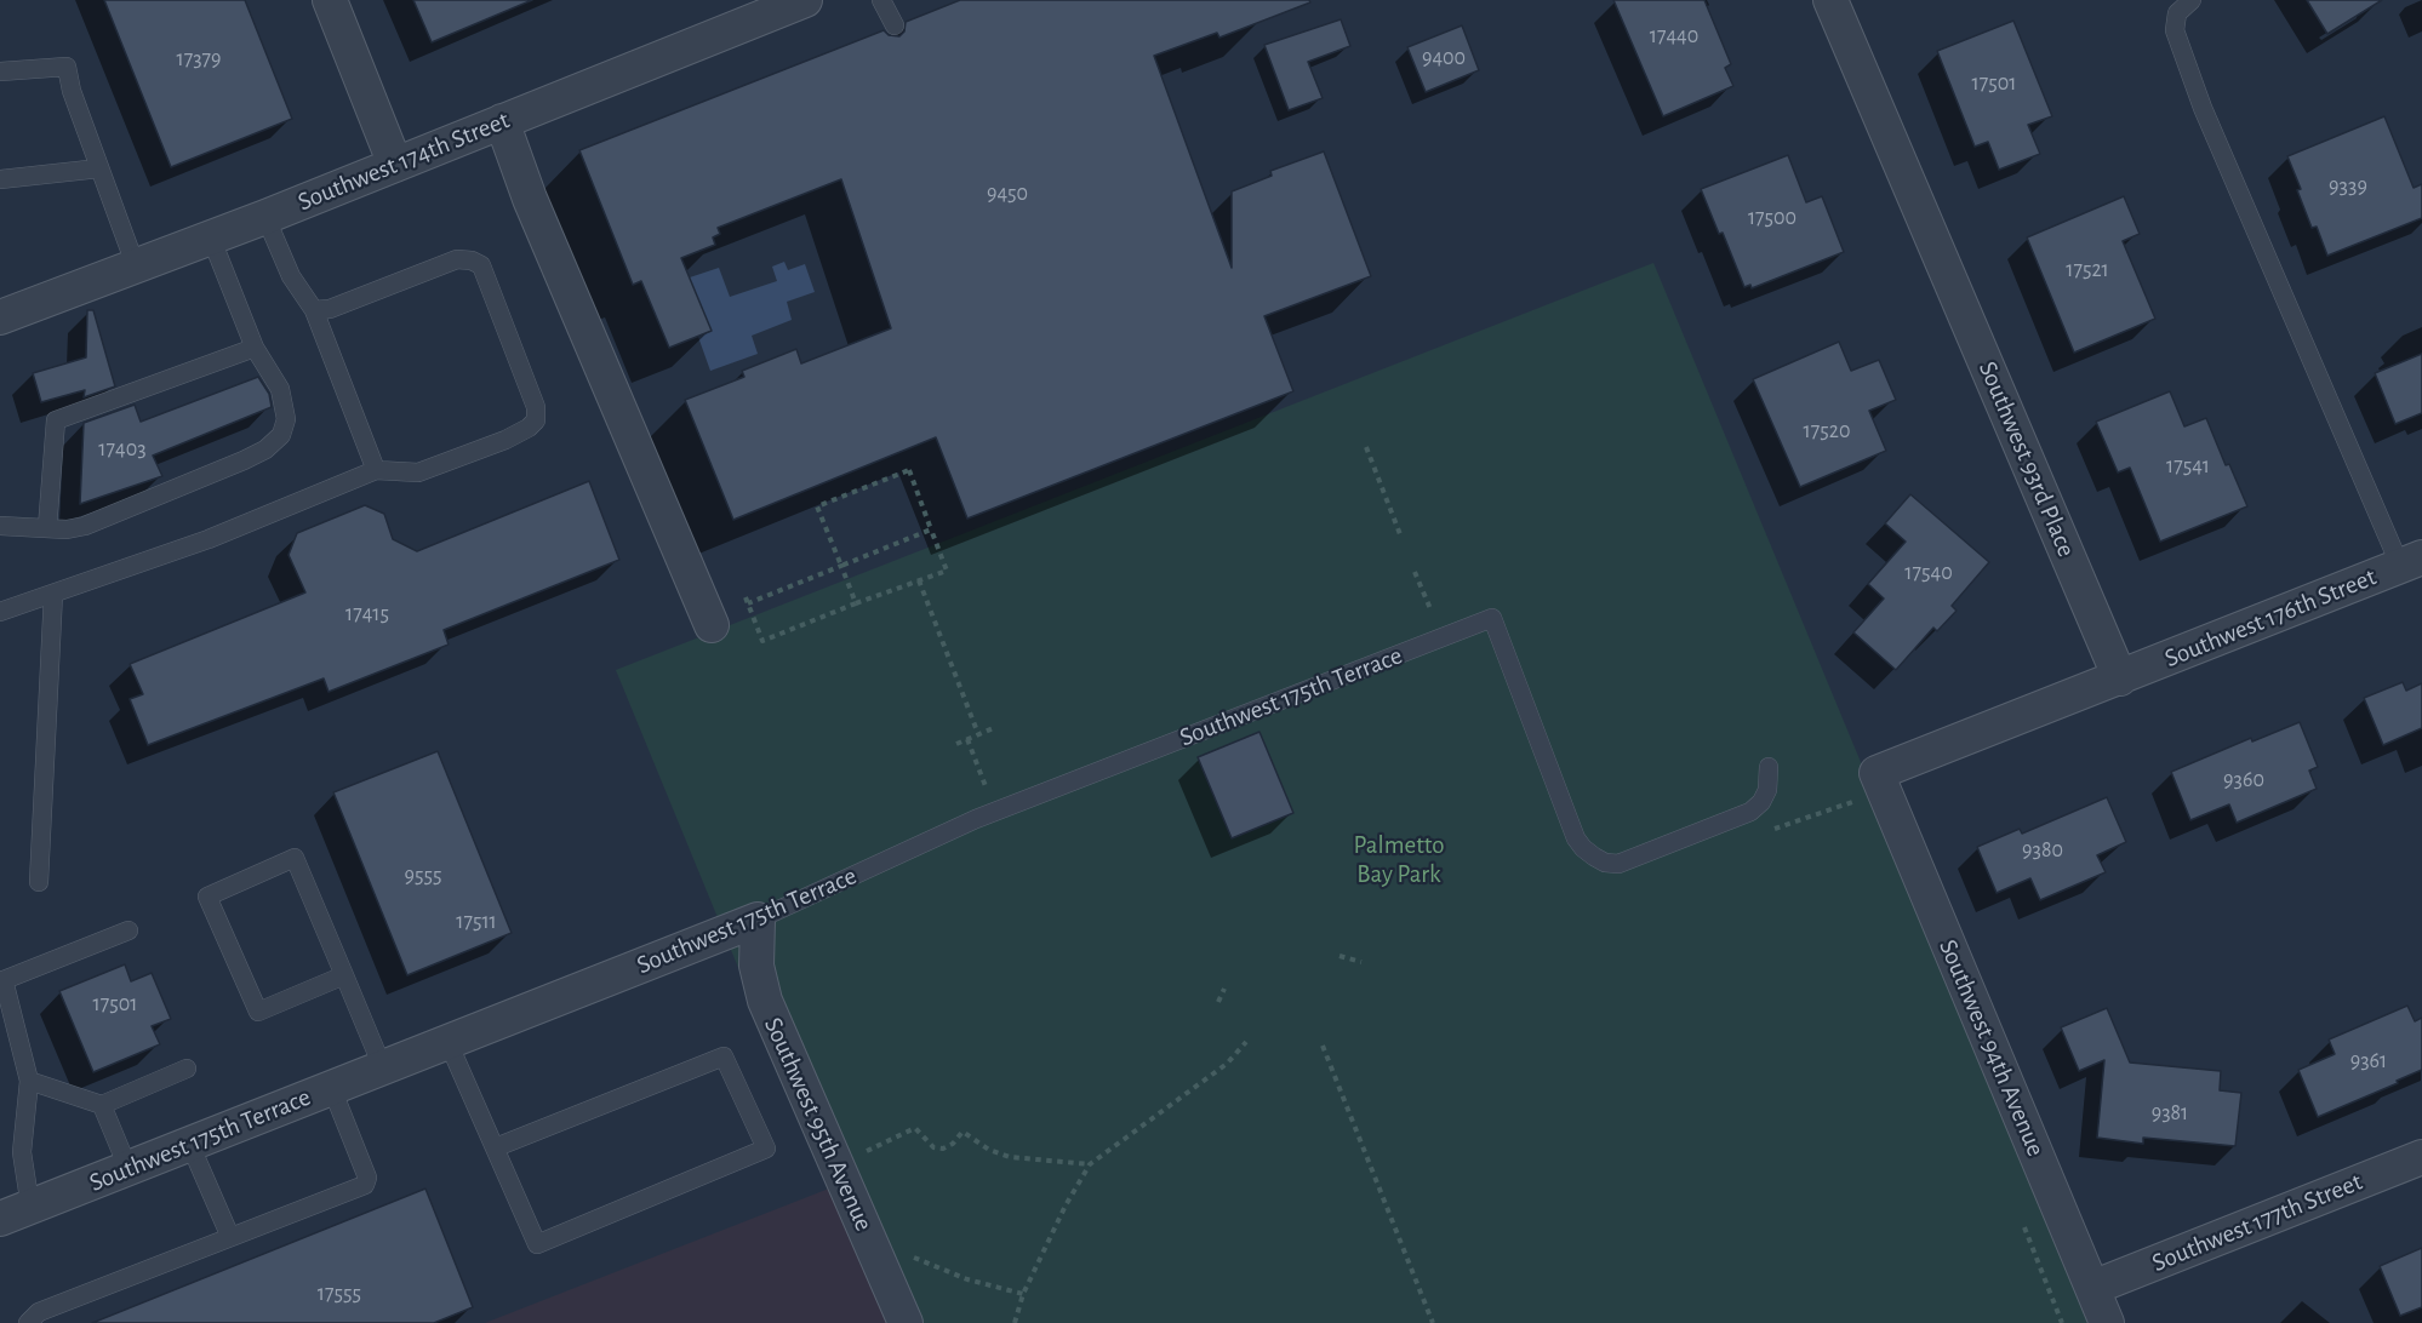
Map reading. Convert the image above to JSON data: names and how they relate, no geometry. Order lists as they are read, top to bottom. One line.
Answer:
{"streets":{"street":["Southwest 174th Street","Southwest 93rd Place","Southwest 176th Street","Southwest 175th Terrace","Southwest 94th Avenue","Southwest 95th Avenue","Southwest 177th Street"]},"crossings":[["Southwest 93rd Place","Southwest 176th Street"],["Southwest 175th Terrace","Southwest 95th Avenue"],["Southwest 94th Avenue","Southwest 177th Street"]],"parks":["Palmetto Bay Park"],"house_numbers":["17440","9400","17379","17501","9339","9450","17500","17521","17520","17403","17541","17540","17415","9360","9380","9555","17511","17501","9361","9381","17555"]}
